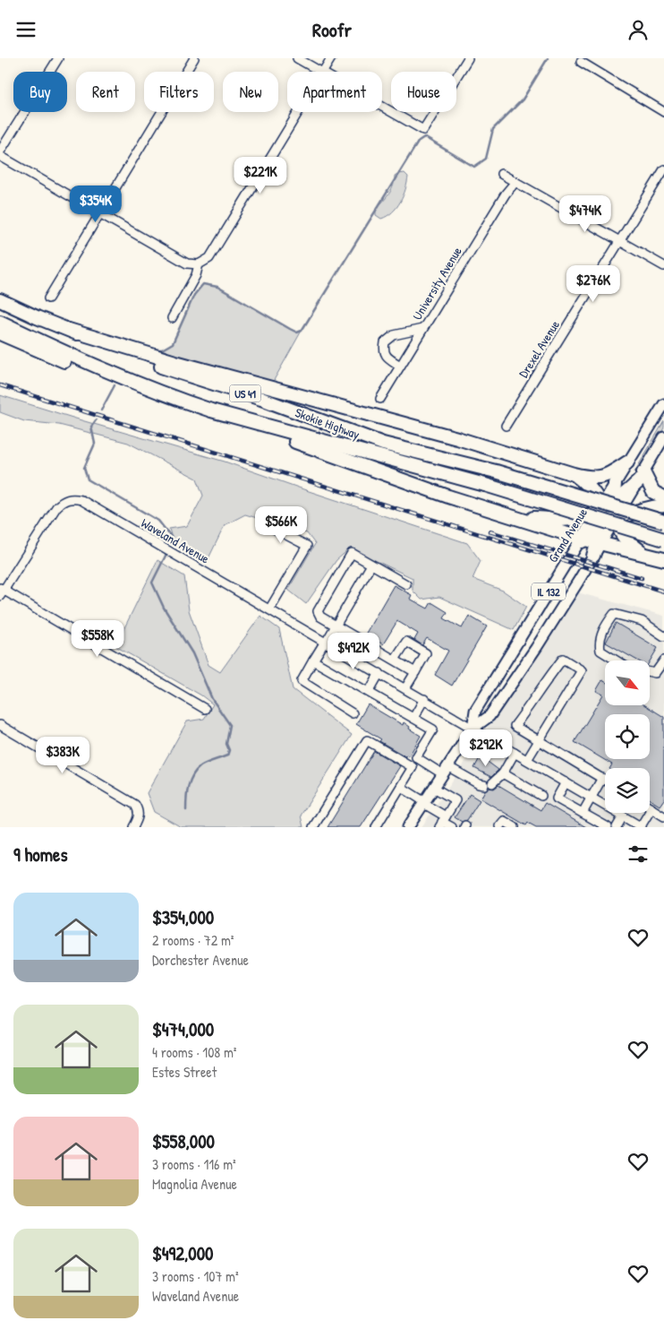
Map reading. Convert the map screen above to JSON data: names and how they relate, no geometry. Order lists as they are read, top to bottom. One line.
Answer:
{"streets":{"highway":["US 41","Skokie Highway"],"main road":["Grand Avenue","IL 132"],"street":["University Avenue","Drexel Avenue","Waveland Avenue"]},"crossings":[["Grand Avenue","Waveland Avenue"]],"north":"bottom right","page":{"header":"Roofr","chip":["Buy","Rent","Filters","New","Apartment","House"],"price":["$221K","$354K","$474K","$276K","$566K","$558K","$492K","$292K","$383K"],"heading":"9 homes","list":[{"name":"$354,000","note":"2 rooms · 72 m² · Dorchester Avenue"},{"name":"$474,000","note":"4 rooms · 108 m² · Estes Street"},{"name":"$558,000","note":"3 rooms · 116 m² · Magnolia Avenue"},{"name":"$492,000","note":"3 rooms · 107 m² · Waveland Avenue"}]}}
